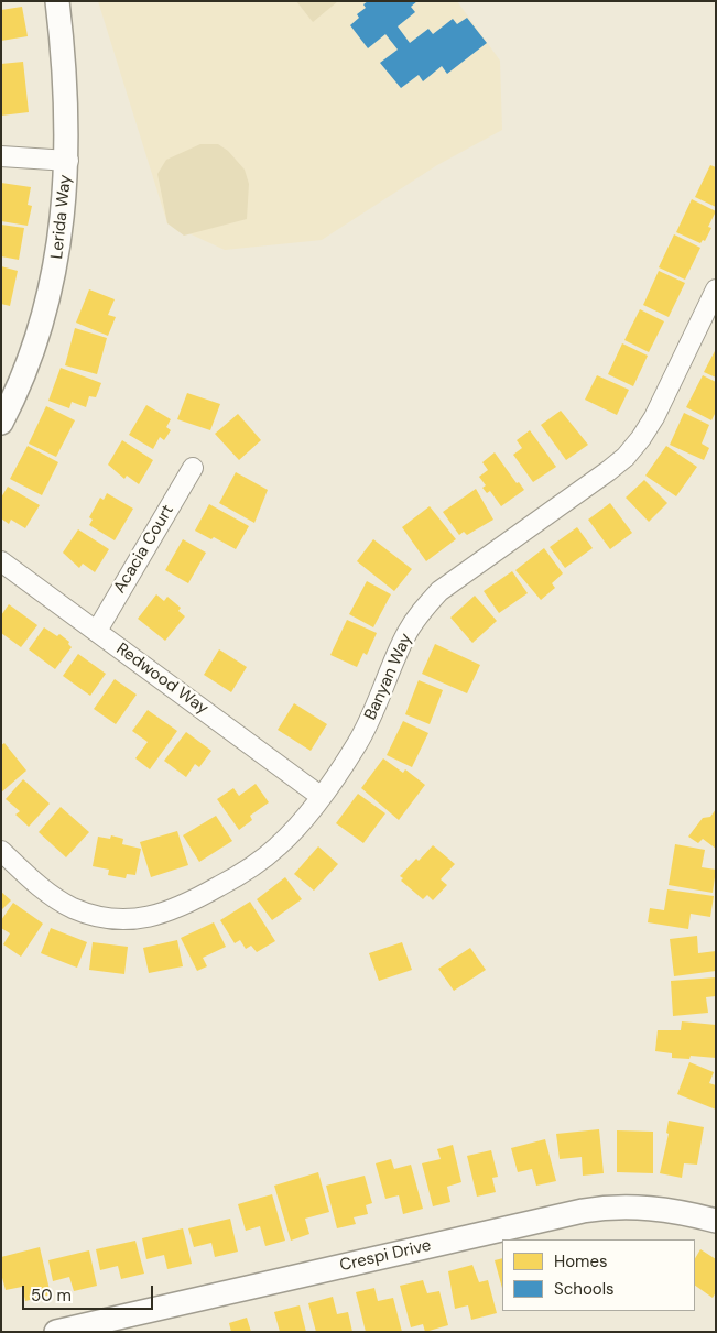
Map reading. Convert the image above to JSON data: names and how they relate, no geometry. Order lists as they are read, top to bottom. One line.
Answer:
{"streets":{"street":["Lerida Way","Acacia Court","Banyan Way","Redwood Way","Crespi Drive"]},"crossings":[["Acacia Court","Redwood Way"],["Banyan Way","Redwood Way"]],"legend":["Homes","Schools"],"scale_bar":"50 m"}
